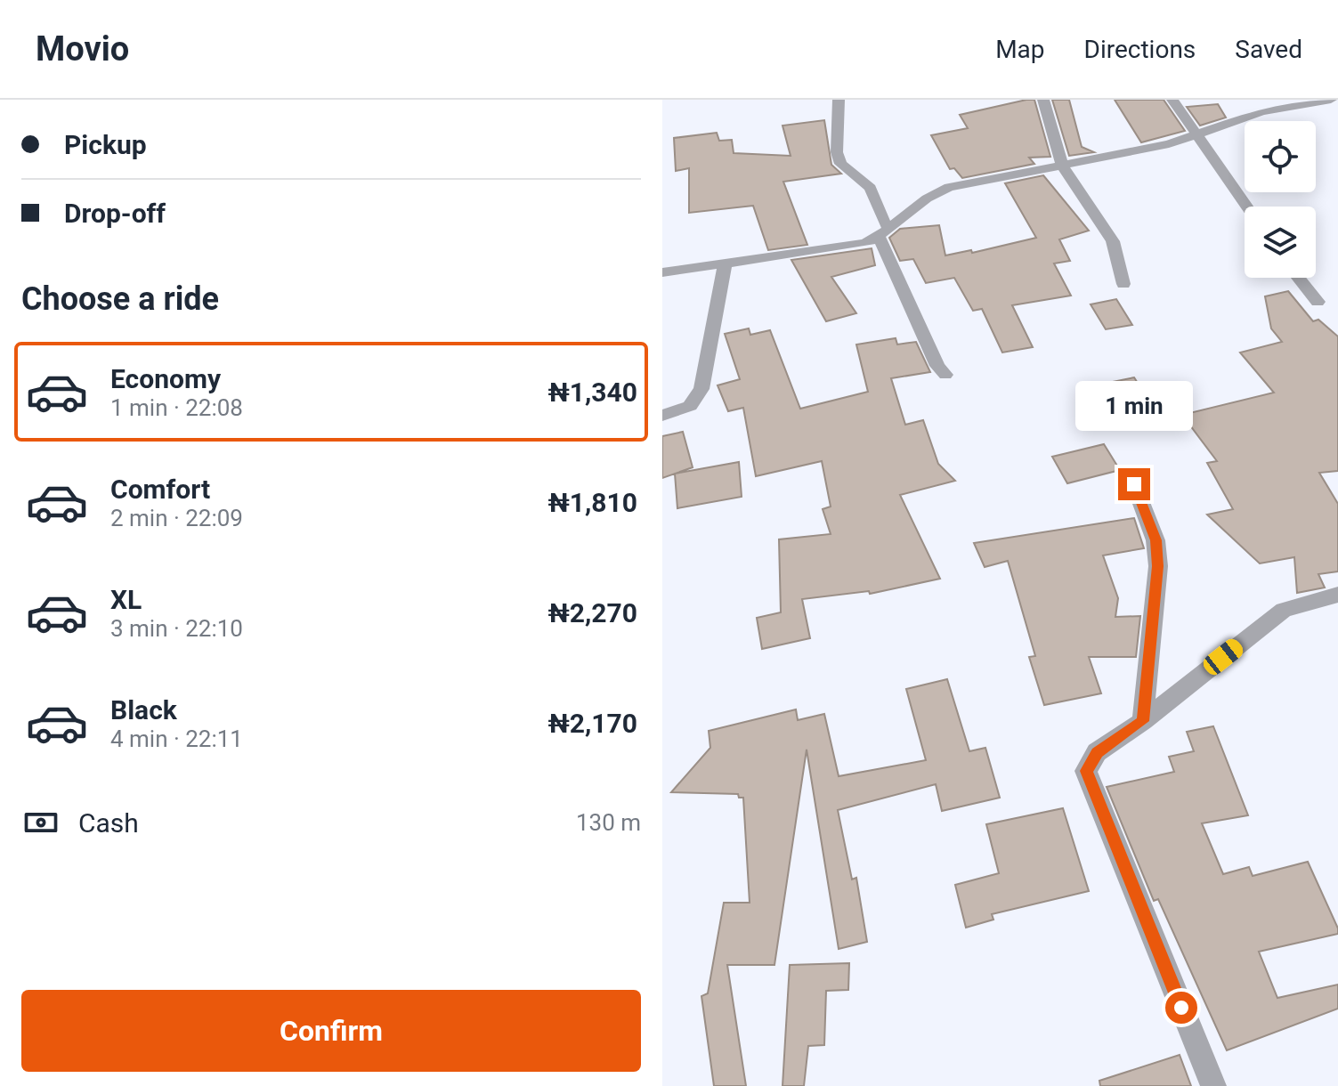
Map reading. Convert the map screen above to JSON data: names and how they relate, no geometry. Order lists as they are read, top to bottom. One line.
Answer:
{"page":{"header":"Movio","nav":["Map","Directions","Saved"],"banner":["Pickup","Drop-off"],"heading":"Choose a ride","list":[{"name":"Economy","note":"1 min · 22:08","value":"₦1,340"},{"name":"Comfort","note":"2 min · 22:09","value":"₦1,810"},{"name":"XL","note":"3 min · 22:10","value":"₦2,270"},{"name":"Black","note":"4 min · 22:11","value":"₦2,170"}],"bubble":"1 min","pay":["Cash","130 m"],"buttons":"Confirm"}}
